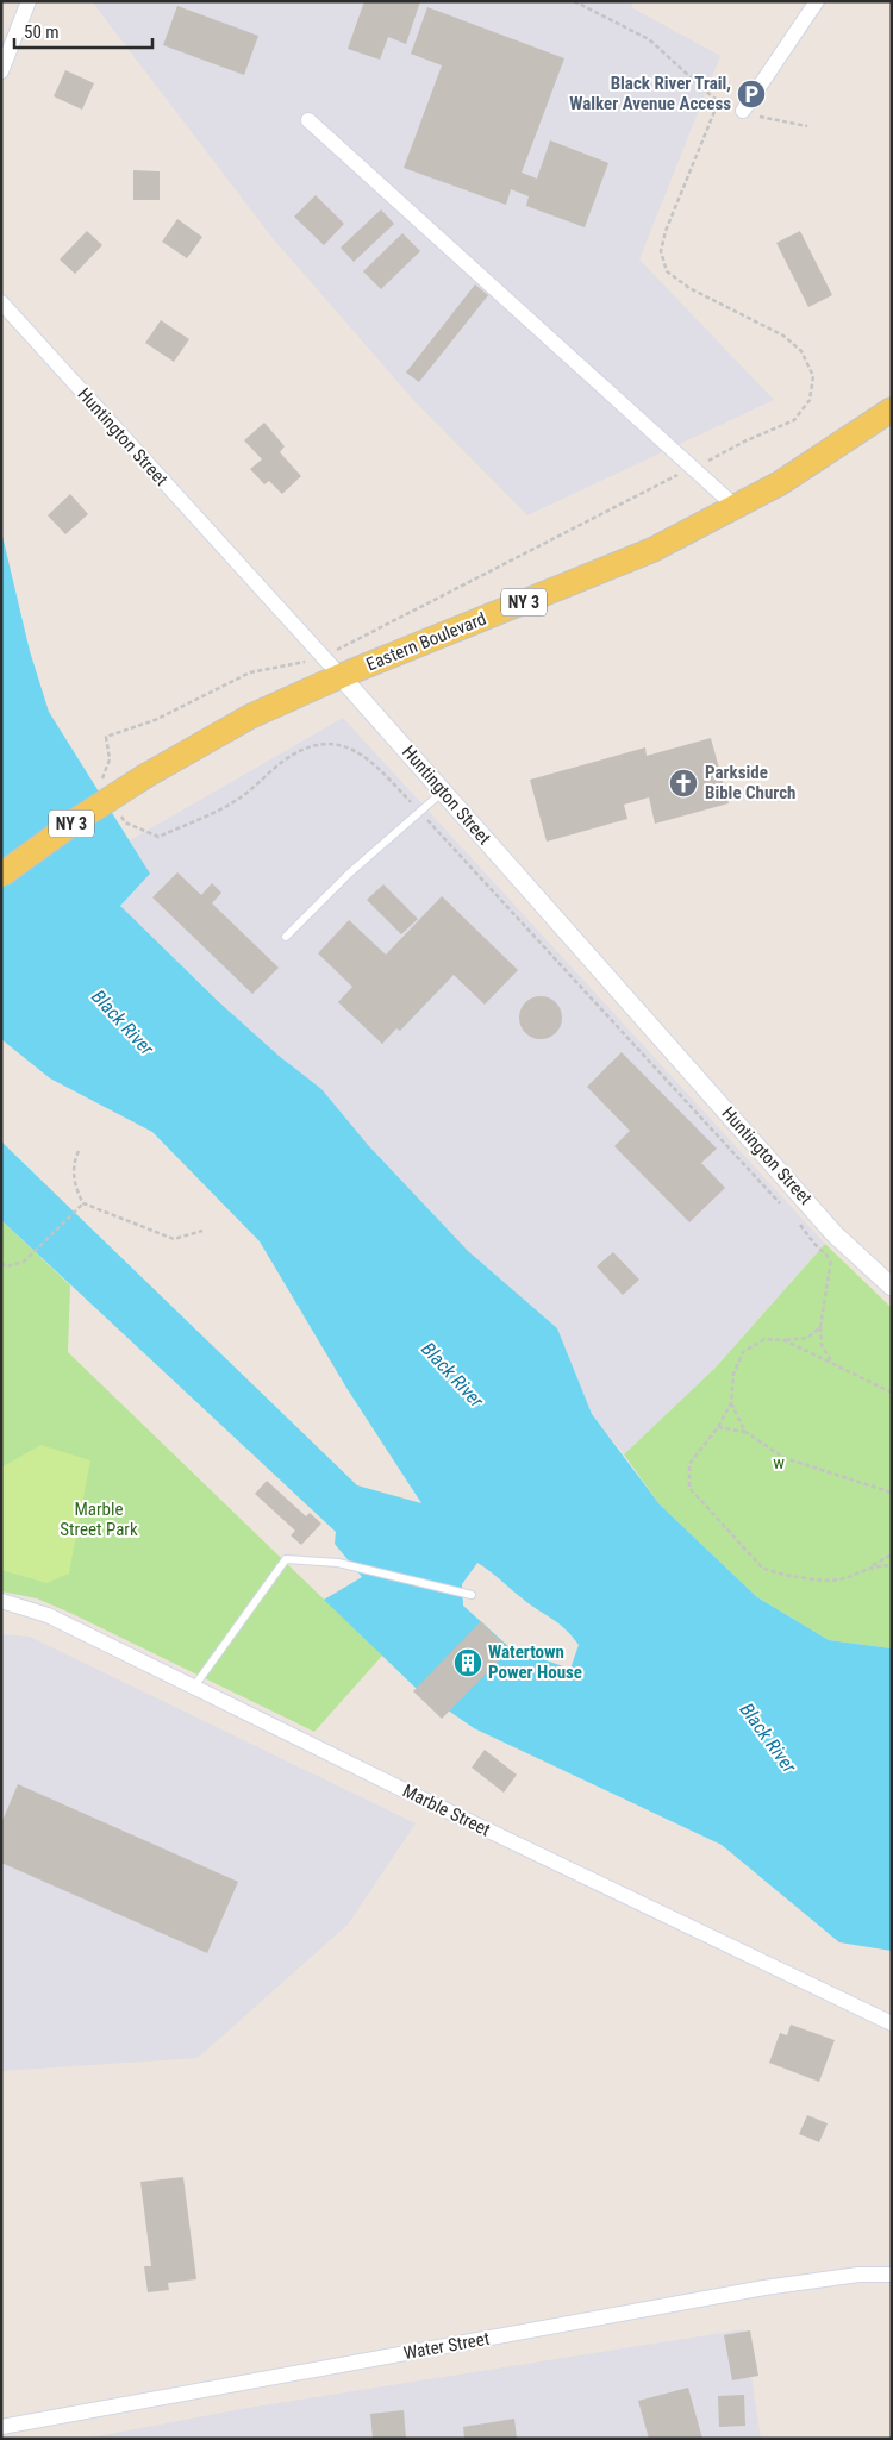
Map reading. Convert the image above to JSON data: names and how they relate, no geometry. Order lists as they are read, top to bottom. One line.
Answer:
{"streets":{"main road":["NY 3","Eastern Boulevard"],"street":["Huntington Street","Marble Street","Water Street"]},"crossings":[["Huntington Street","Eastern Boulevard"]],"water":["Black River"],"parks":["w","Marble Street Park"],"places":{"parking":["Black River Trail, Walker Avenue Access"],"church":["Parkside Bible Church"],"building":["Watertown Power House"]},"scale_bar":"50 m"}
